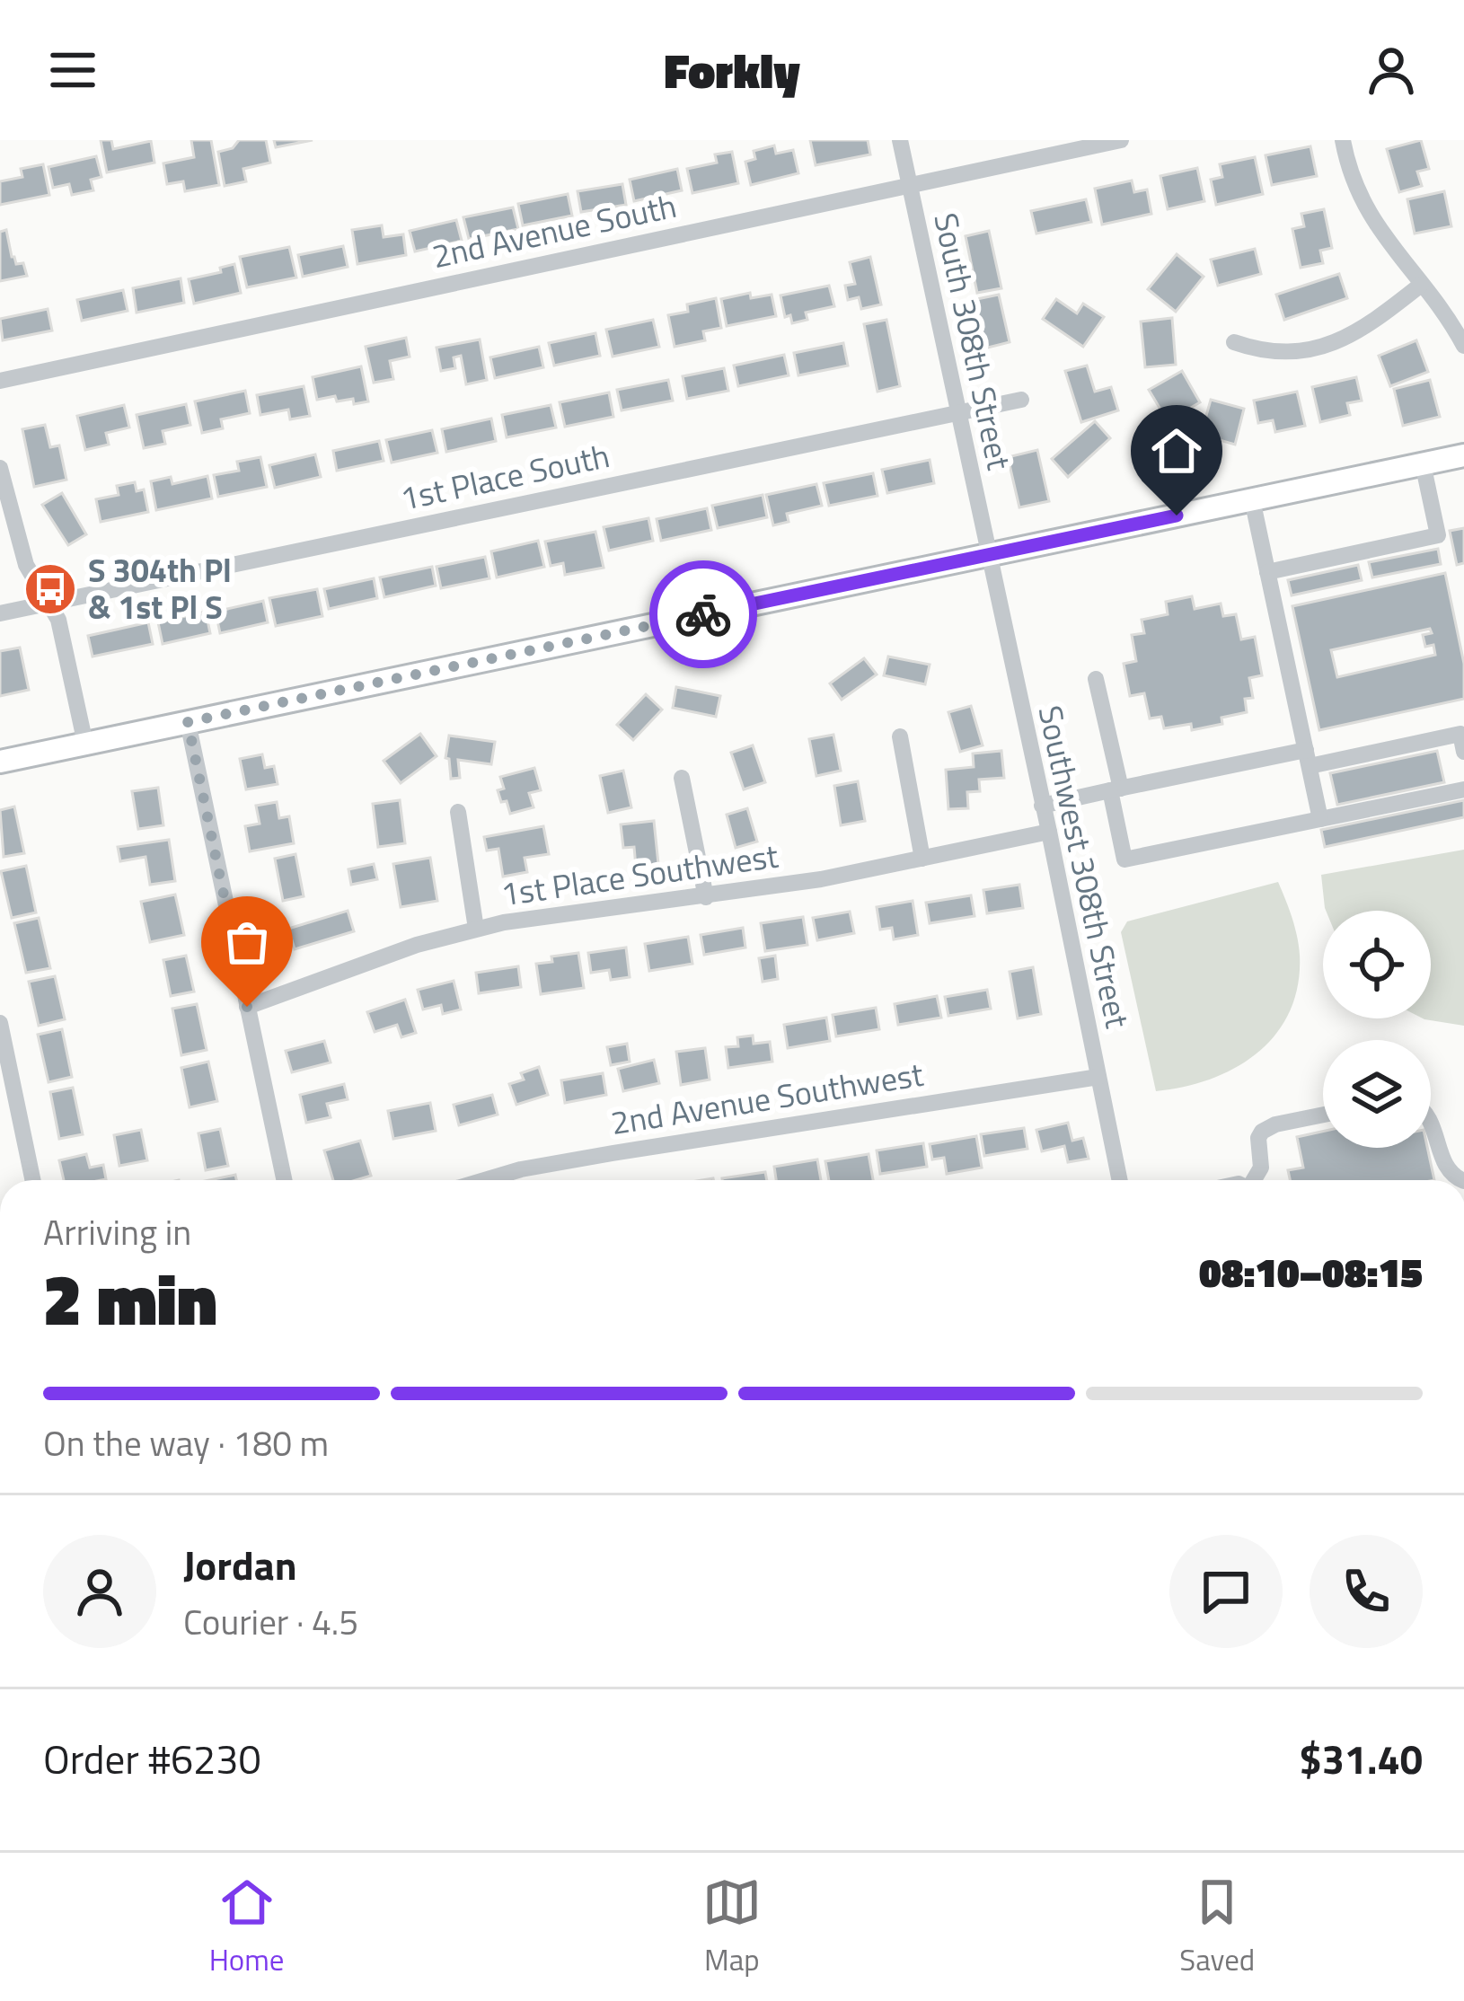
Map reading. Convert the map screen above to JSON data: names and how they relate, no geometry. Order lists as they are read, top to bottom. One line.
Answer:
{"streets":{"street":["2nd Avenue South","South 308th Street","1st Place South","Southwest 308th Street","1st Place Southwest","2nd Avenue Southwest"]},"crossings":[["2nd Avenue South","South 308th Street"],["South 308th Street","1st Place South"],["South 308th Street","Southwest 308th Street"],["Southwest 308th Street","1st Place Southwest"],["Southwest 308th Street","2nd Avenue Southwest"]],"places":{"bus stop":["S 304th Pl & 1st Pl S"]},"page":{"header":"Forkly","heading":["2 min","Arriving in","08:10–08:15"],"panel":["Jordan","Courier · 4.5","Order #6230","$31.40"],"bar":"On the way · 180 m","tabs":["Home","Map","Saved"]}}
